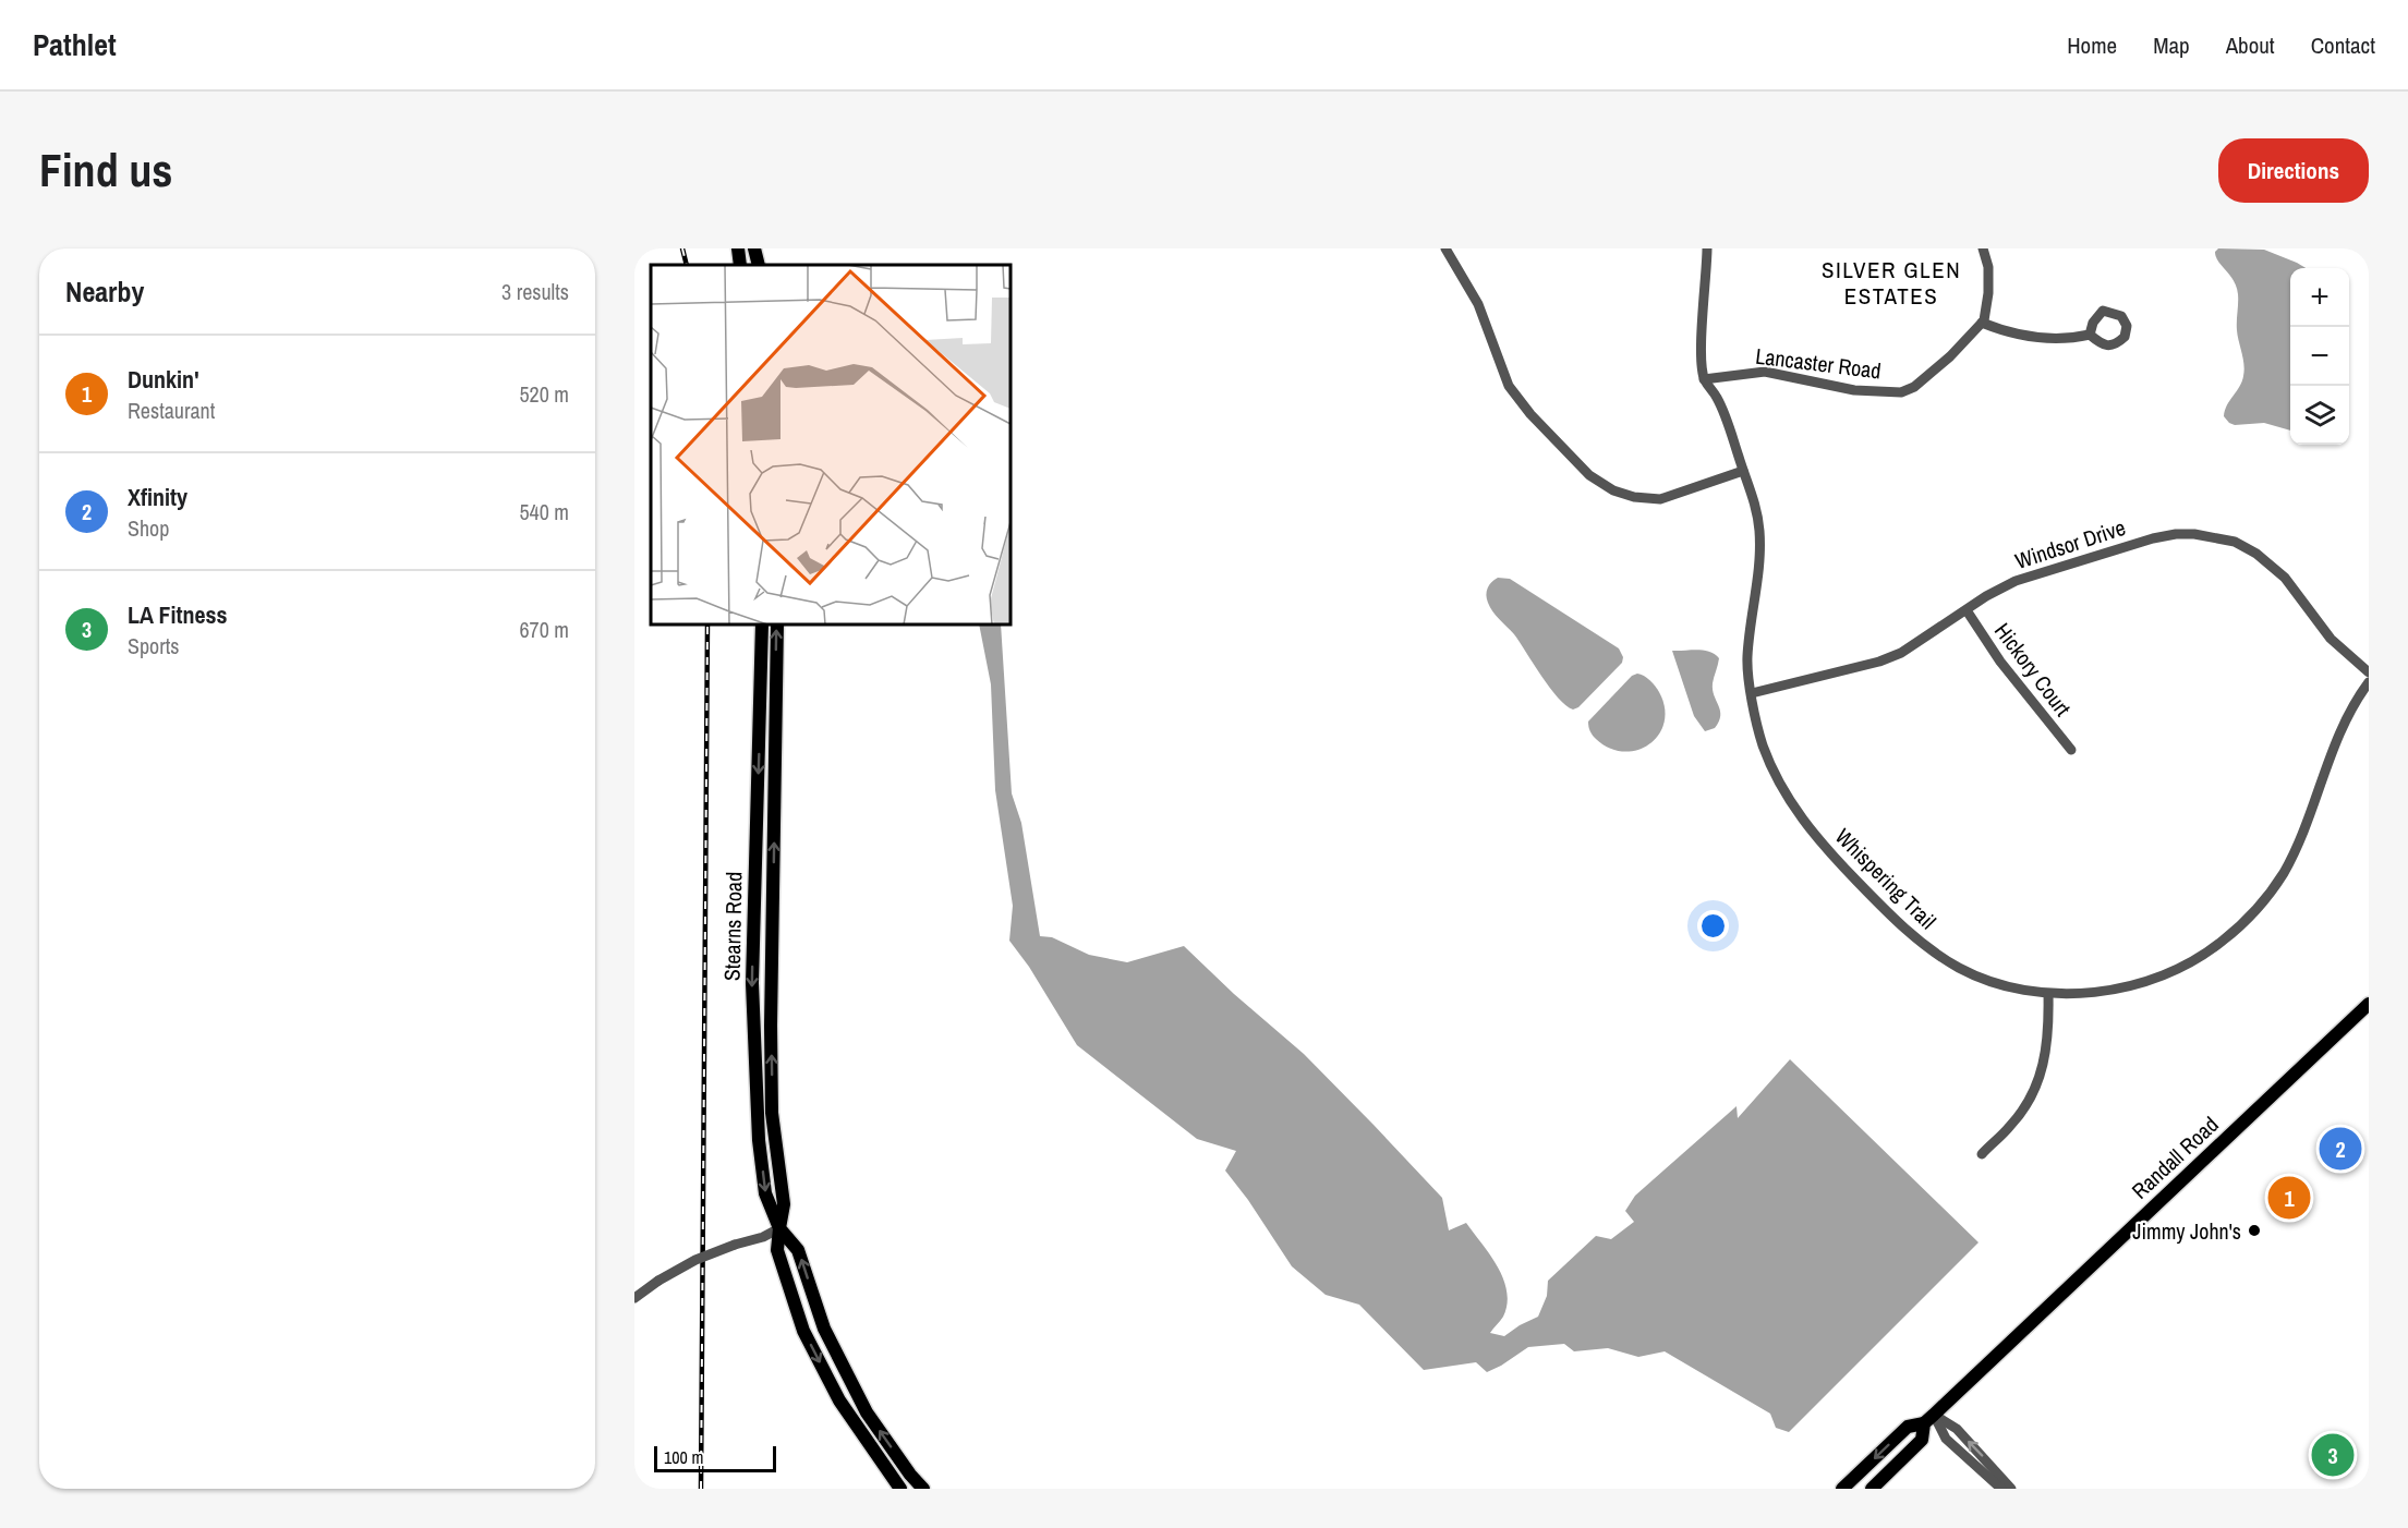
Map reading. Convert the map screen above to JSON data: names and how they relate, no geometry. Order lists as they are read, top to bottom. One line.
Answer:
{"streets":{"main road":["Stearns Road","Randall Road"],"street":["Lancaster Road","Windsor Drive","Hickory Court","Whispering Trail"]},"crossings":[["Lancaster Road","Whispering Trail"],["Windsor Drive","Hickory Court"],["Windsor Drive","Whispering Trail"]],"districts":["SILVER GLEN ESTATES"],"places":["Jimmy John's"],"scale_bar":"100 m","page":{"header":"Pathlet","nav":["Home","Map","About","Contact"],"buttons":"Directions","title":"Find us","heading":["Nearby","3 results"],"map_buttons":["+","−"],"list":[{"mark":"1","name":"Dunkin'","note":"Restaurant","value":"520 m"},{"mark":"2","name":"Xfinity","note":"Shop","value":"540 m"},{"mark":"3","name":"LA Fitness","note":"Sports","value":"670 m"}],"pins":["2","1","3"],"scale":"100 m"}}
